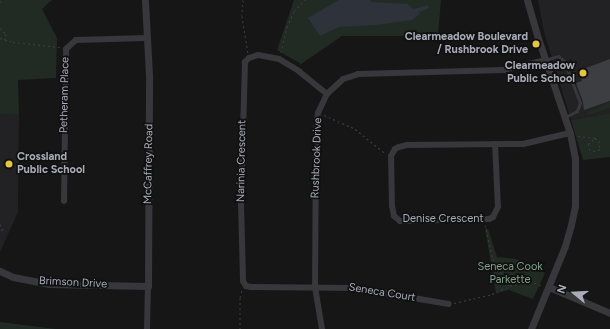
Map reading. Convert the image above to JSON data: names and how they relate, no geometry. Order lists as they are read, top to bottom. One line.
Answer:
{"streets":{"street":["Petheram Place","Rushbrook Drive","Narinia Crescent","McCaffrey Road","Denise Crescent","Brimson Drive","Seneca Court"]},"crossings":[["Petheram Place","McCaffrey Road"],["Rushbrook Drive","Seneca Court"],["McCaffrey Road","Brimson Drive"]],"parks":["Seneca Cook Parkette"],"places":["Clearmeadow Boulevard / Rushbrook Drive","Clearmeadow Public School","Crossland Public School"],"north":"left"}
